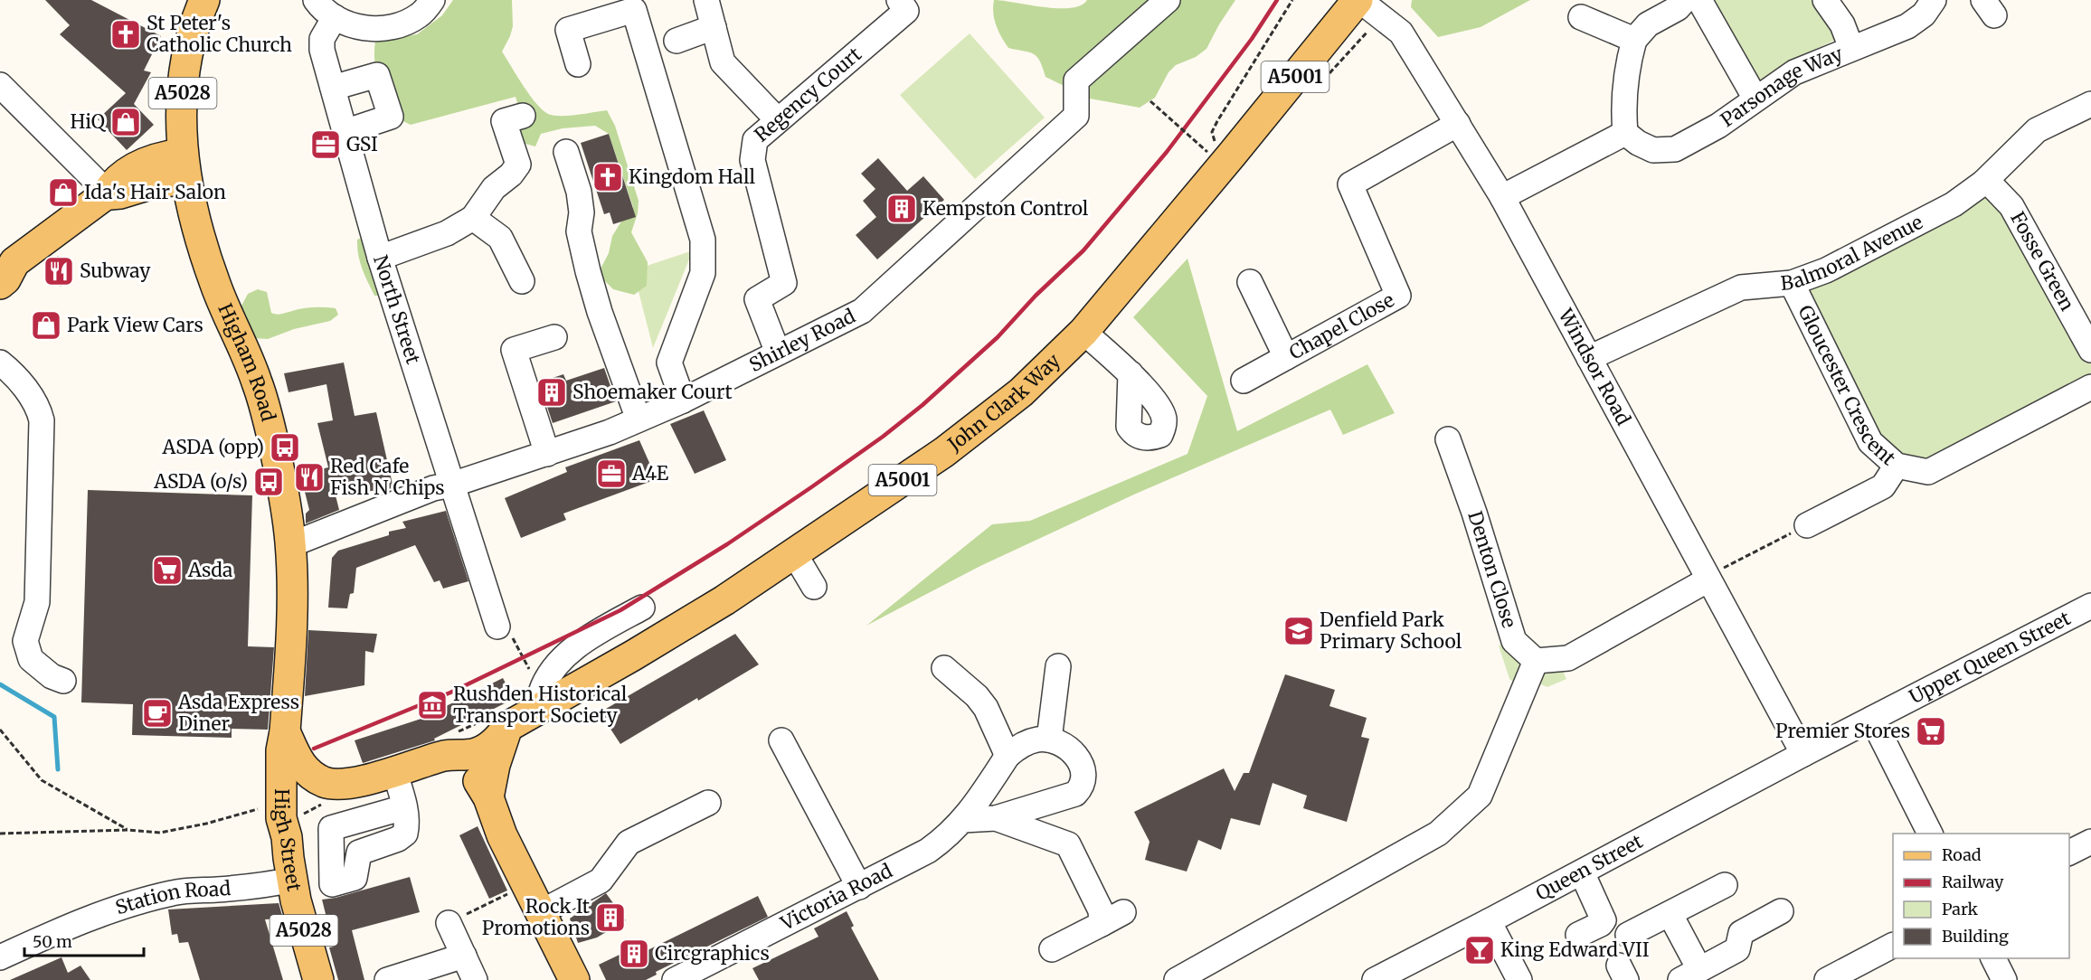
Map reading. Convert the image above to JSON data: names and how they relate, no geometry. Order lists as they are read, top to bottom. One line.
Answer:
{"streets":{"main road":["A5001","A5028","Higham Road","John Clark Way","High Street"],"street":["Parsonage Way","Regency Court","Balmoral Avenue","Fosse Green","North Street","Chapel Close","Shirley Road","Windsor Road","Gloucester Crescent","Denton Close","Upper Queen Street","Queen Street","Victoria Road","Station Road"]},"crossings":[["A5001","John Clark Way"],["A5028","Higham Road"],["A5028","High Street"],["Regency Court","Shirley Road"],["Balmoral Avenue","Fosse Green"],["Balmoral Avenue","Windsor Road"],["Balmoral Avenue","Gloucester Crescent"],["North Street","Shirley Road"],["Chapel Close","Windsor Road"],["Shirley Road","Higham Road"],["Higham Road","High Street"],["Windsor Road","John Clark Way"],["Windsor Road","Upper Queen Street"],["Windsor Road","Queen Street"],["Upper Queen Street","Queen Street"],["High Street","Station Road"]],"places":{"church":["St Peter's Catholic Church","Kingdom Hall"],"shop":["HiQ","Ida's Hair Salon","Park View Cars"],"office":["GSI","A4E"],"building":["Kempston Control","Shoemaker Court","Rock It Promotions","Circgraphics"],"restaurant":["Subway","Red Cafe Fish N Chips"],"bus stop":["ASDA (opp)","ASDA (o/s)"],"supermarket":["Asda","Premier Stores"],"school or university":["Denfield Park Primary School"],"museum":["Rushden Historical Transport Society"],"cafe":["Asda Express Diner"],"bar":["King Edward VII"]},"legend":["Road","Railway","Park","Building"],"scale_bar":"50 m"}
